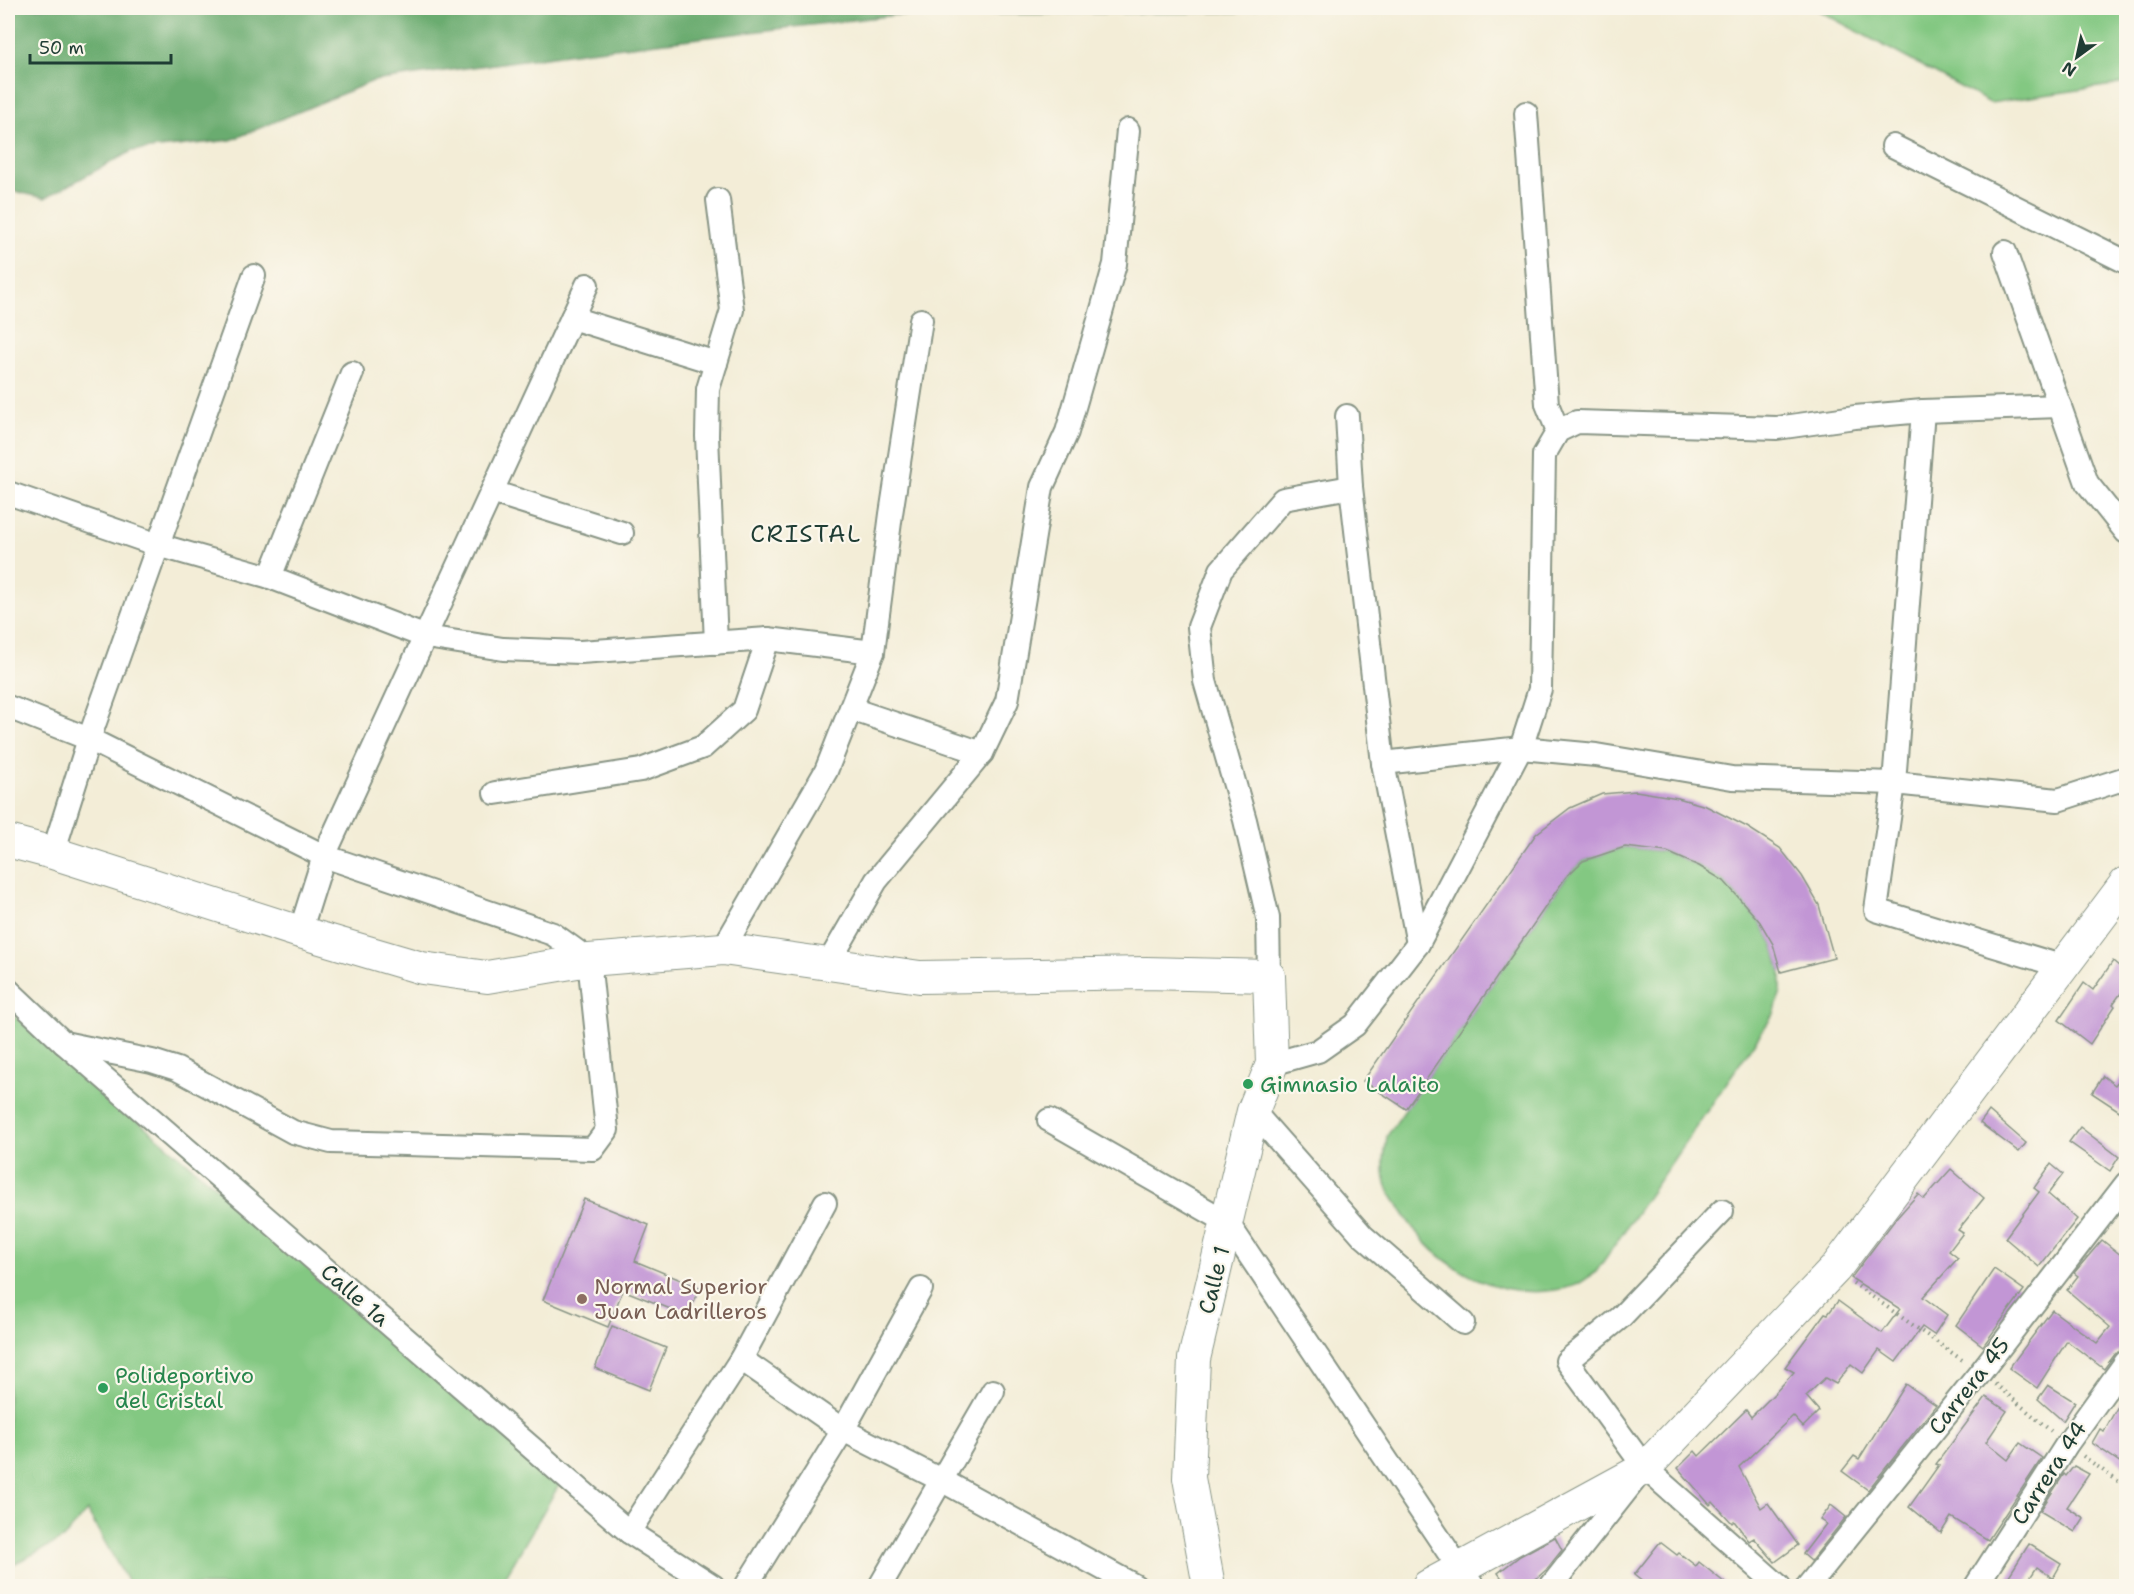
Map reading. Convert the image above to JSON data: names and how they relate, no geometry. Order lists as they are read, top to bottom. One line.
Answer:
{"streets":{"main road":["Calle 1"],"street":["Calle 1a","Carrera 45","Carrera 44"]},"districts":["CRISTAL"],"places":["Gimnasio Lalaito","Normal Superior Juan Ladrilleros","Polideportivo del Cristal"],"scale_bar":"50 m","north":"bottom left"}
